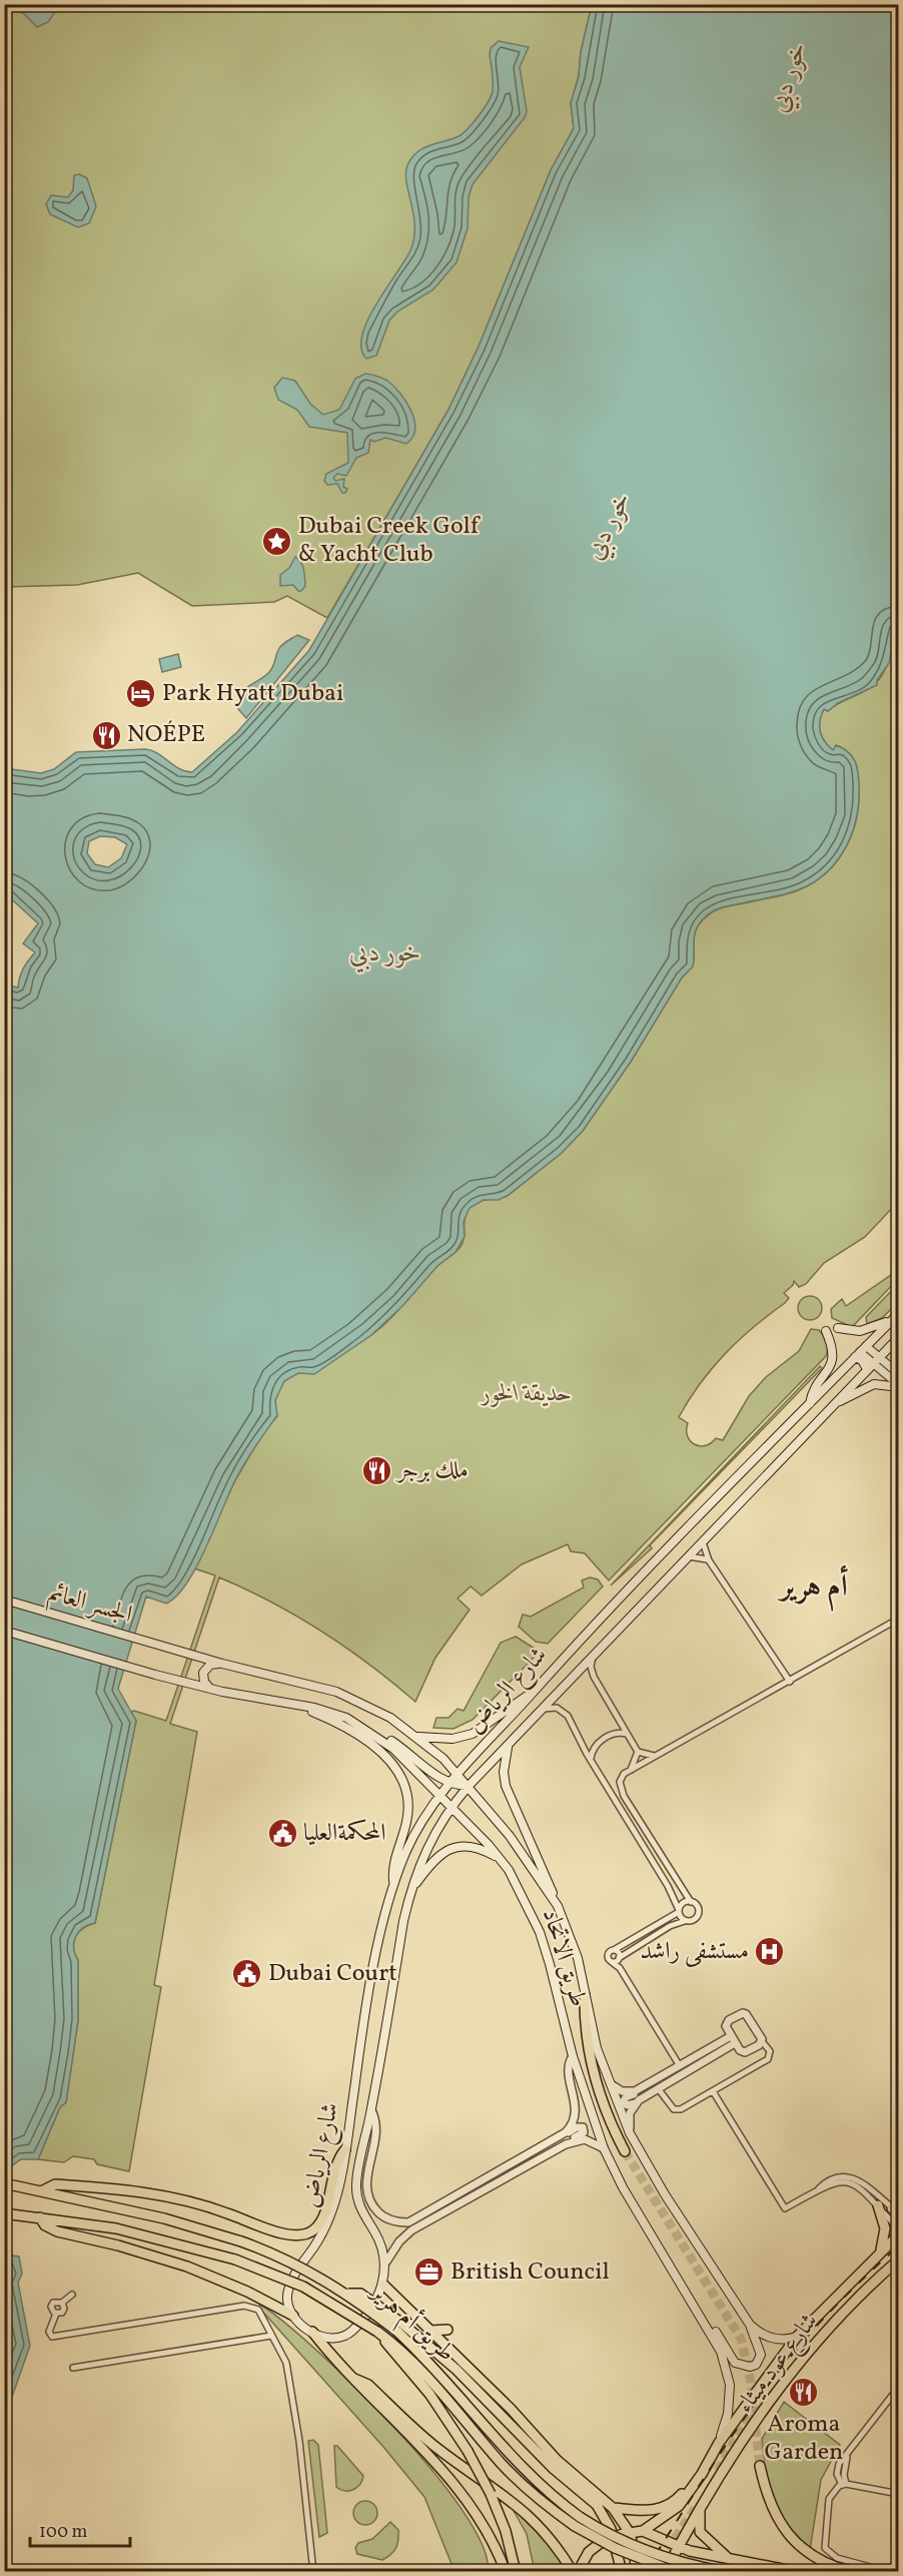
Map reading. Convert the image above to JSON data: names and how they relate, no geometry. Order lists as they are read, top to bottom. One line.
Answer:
{"streets":{"main road":["الجسر العائم","شارع الرياض","طريق الاتحاد","طريق أم هرير","شارع عود ميثاء"]},"crossings":[["الجسر العائم","طريق الاتحاد"],["شارع الرياض","طريق الاتحاد"],["طريق الاتحاد","شارع عود ميثاء"]],"districts":["أم هرير"],"water":["خور دبي"],"parks":["حديقة الخور"],"places":{"place":["Dubai Creek Golf & Yacht Club"],"hotel":["Park Hyatt Dubai"],"restaurant":["NOÉPE","ملك برجر","Aroma Garden"],"public building":["المحكمةالعليا","Dubai Court"],"hospital":["مستشفى راشد"],"office":["British Council"]},"scale_bar":"100 m"}
